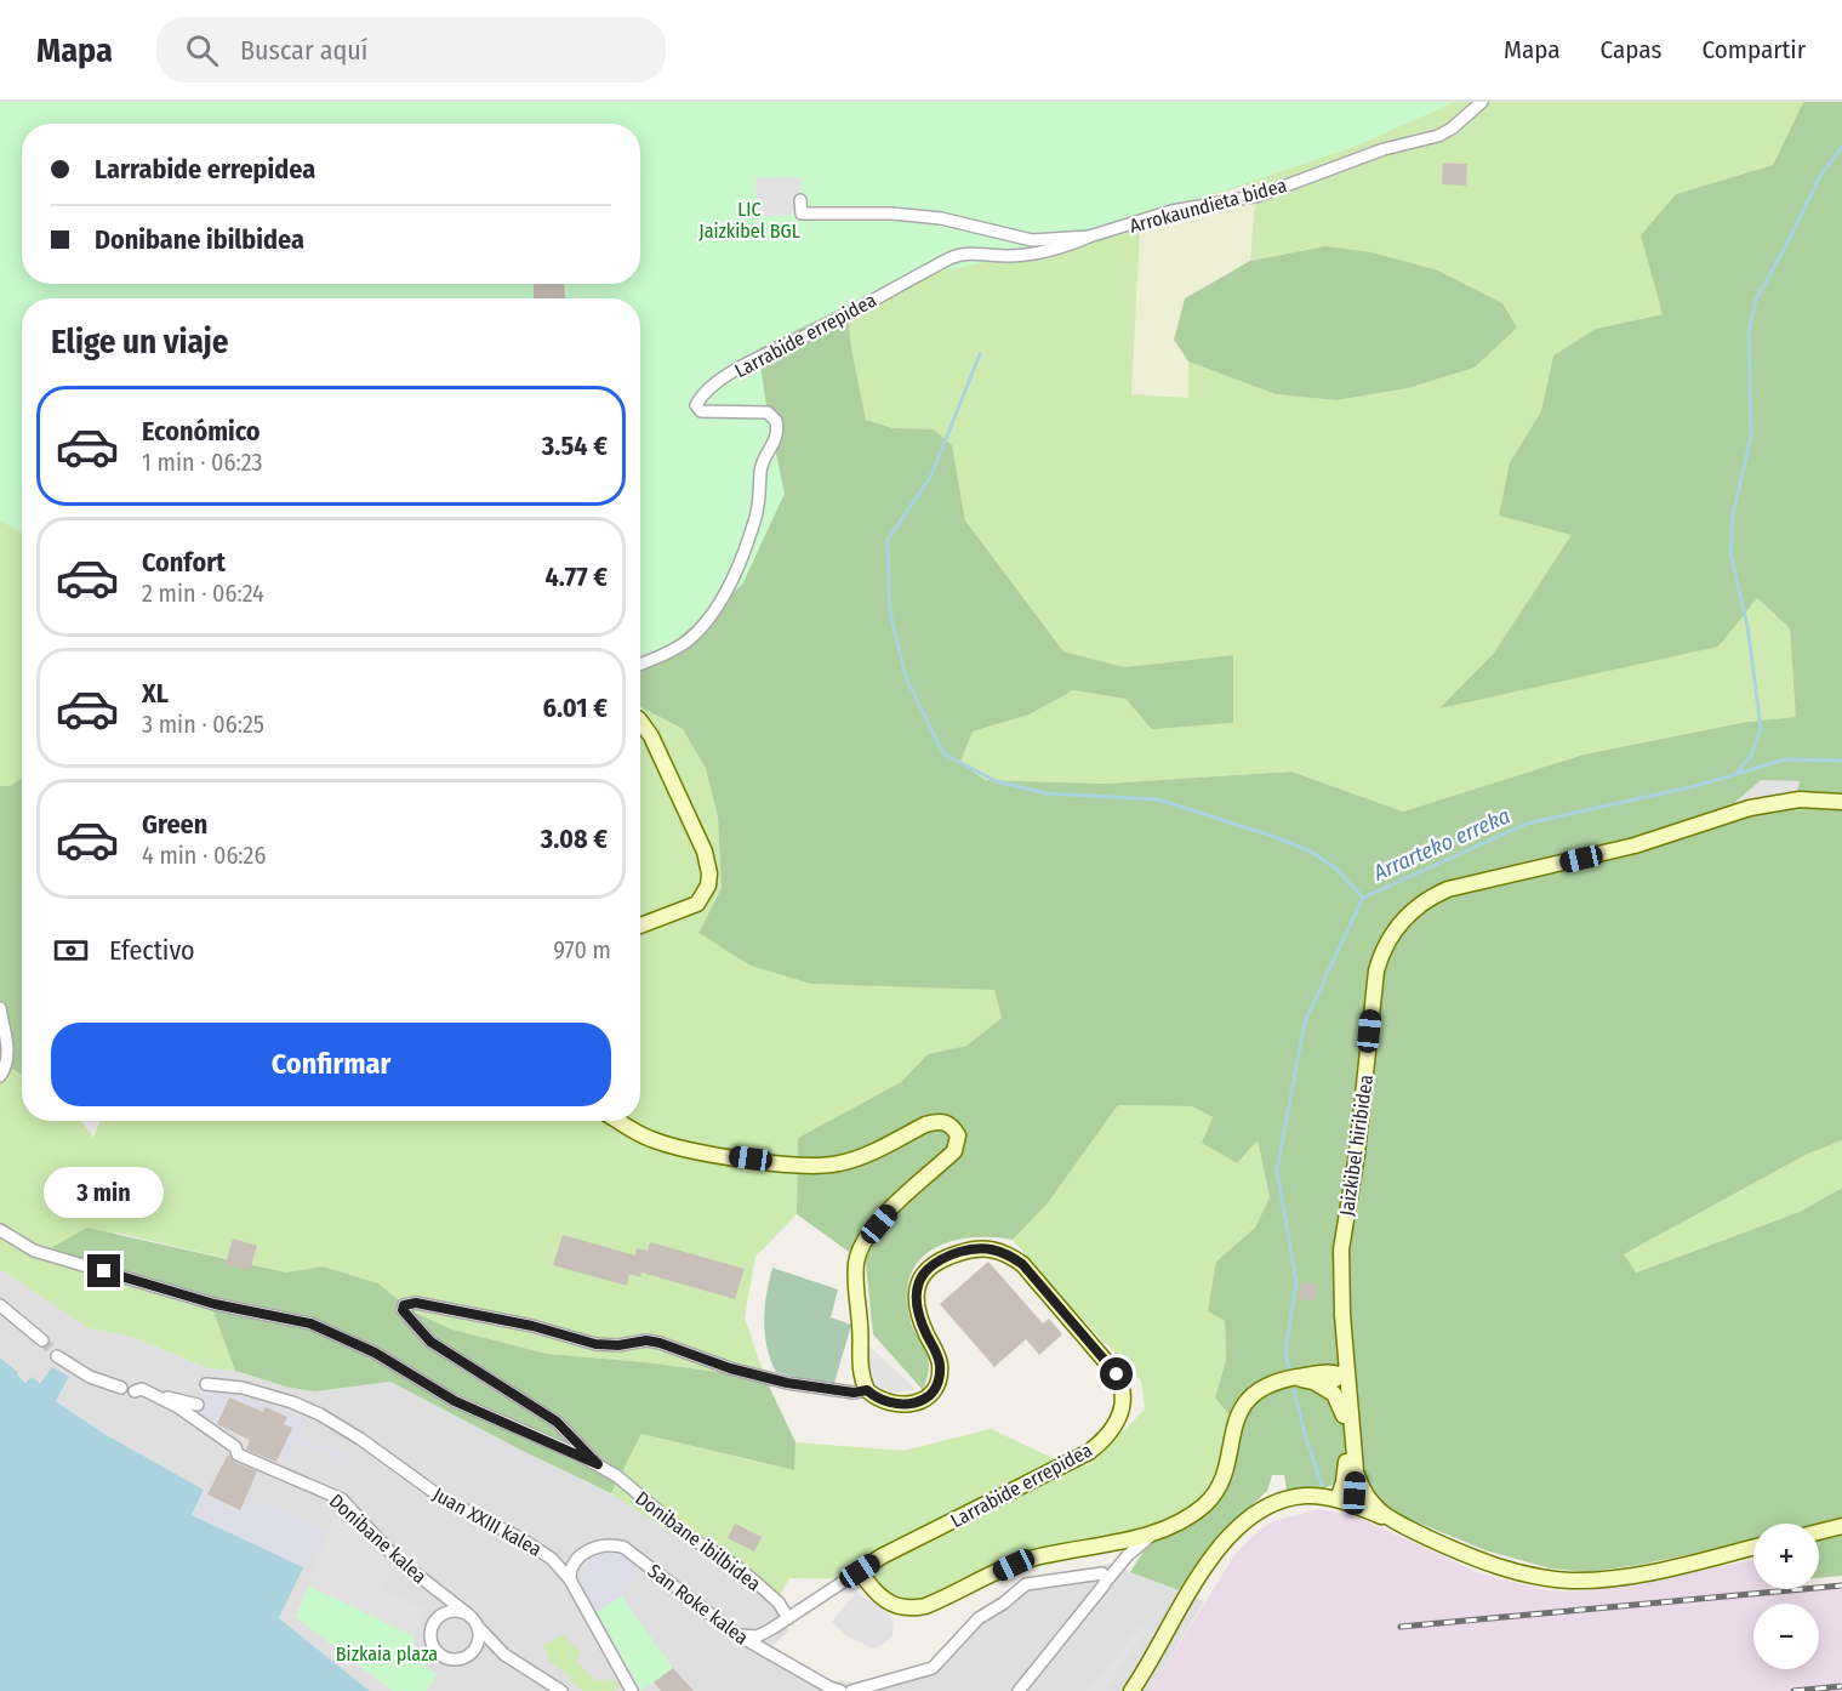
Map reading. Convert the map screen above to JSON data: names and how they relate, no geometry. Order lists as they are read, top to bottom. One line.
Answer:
{"streets":{"street":["Arrokaundieta bidea","Larrabide errepidea","Jaizkibel hiribidea","Juan XXIII kalea","Donibane kalea","Donibane ibilbidea","San Roke kalea"]},"crossings":[["Arrokaundieta bidea","Larrabide errepidea"],["Juan XXIII kalea","San Roke kalea"]],"water":["Arrarteko erreka"],"parks":["LIC Jaizkibel BGL","Bizkaia plaza"],"page":{"header":"Mapa","search":"Buscar aquí","nav":["Mapa","Capas","Compartir"],"banner":["Larrabide errepidea","Donibane ibilbidea"],"heading":"Elige un viaje","list":[{"name":"Económico","note":"1 min · 06:23","value":"3.54 €"},{"name":"Confort","note":"2 min · 06:24","value":"4.77 €"},{"name":"XL","note":"3 min · 06:25","value":"6.01 €"},{"name":"Green","note":"4 min · 06:26","value":"3.08 €"}],"pay":["Efectivo","970 m"],"buttons":"Confirmar","bubble":"3 min","map_buttons":["+","−"]}}
